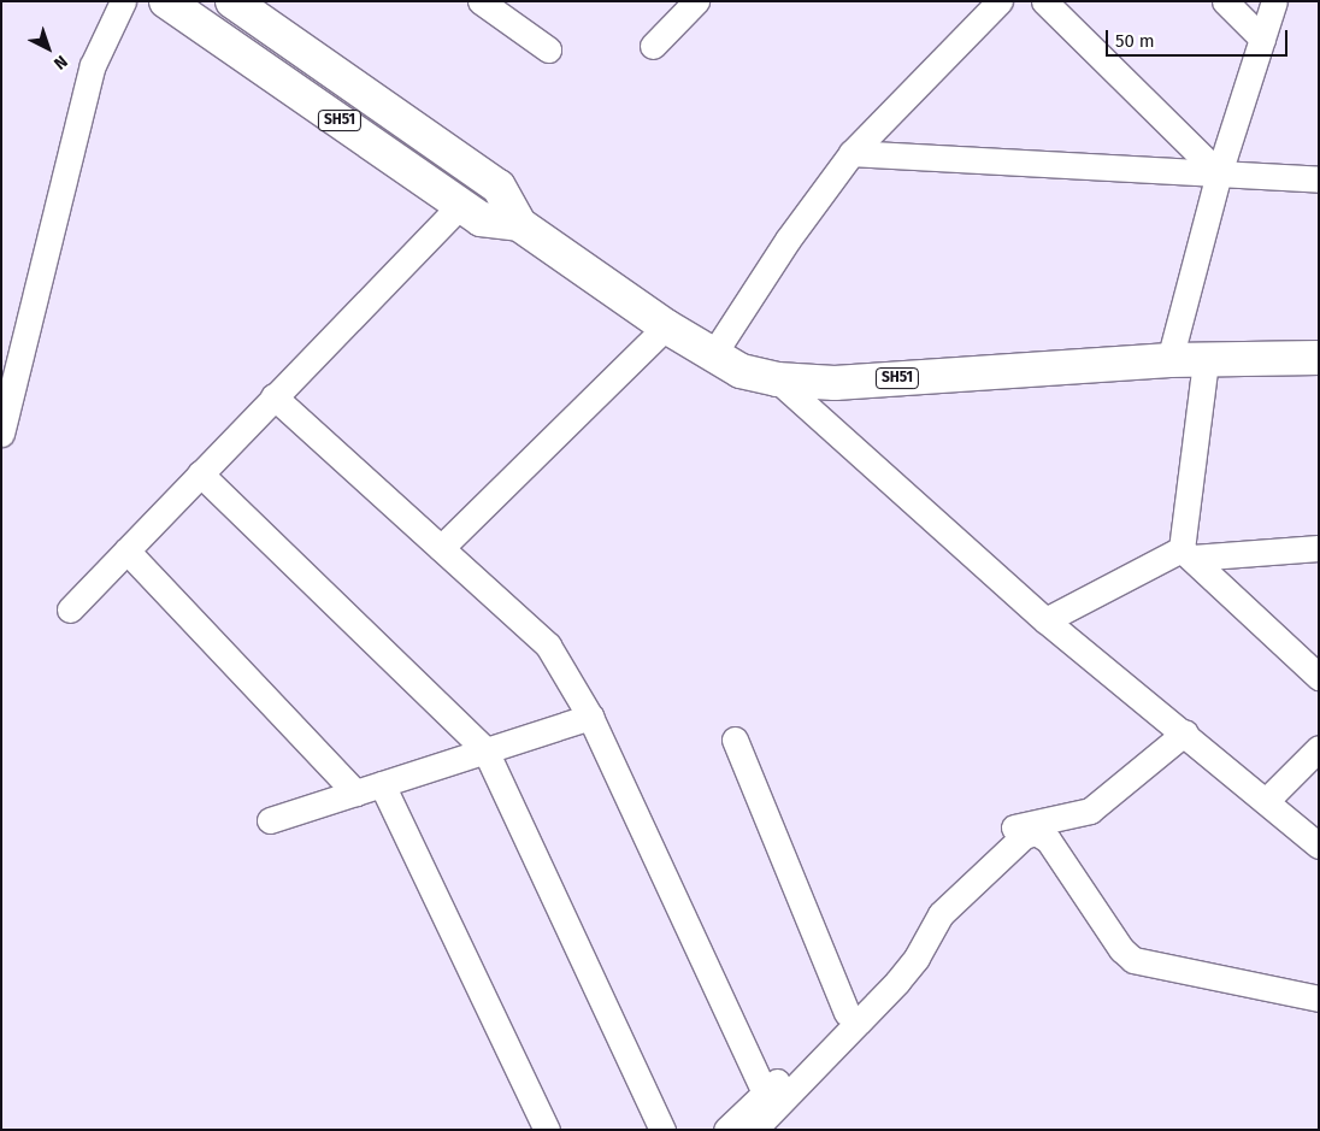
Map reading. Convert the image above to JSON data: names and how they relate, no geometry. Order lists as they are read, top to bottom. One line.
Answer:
{"streets":{"main road":["SH51"]},"scale_bar":"50 m","north":"bottom right"}
